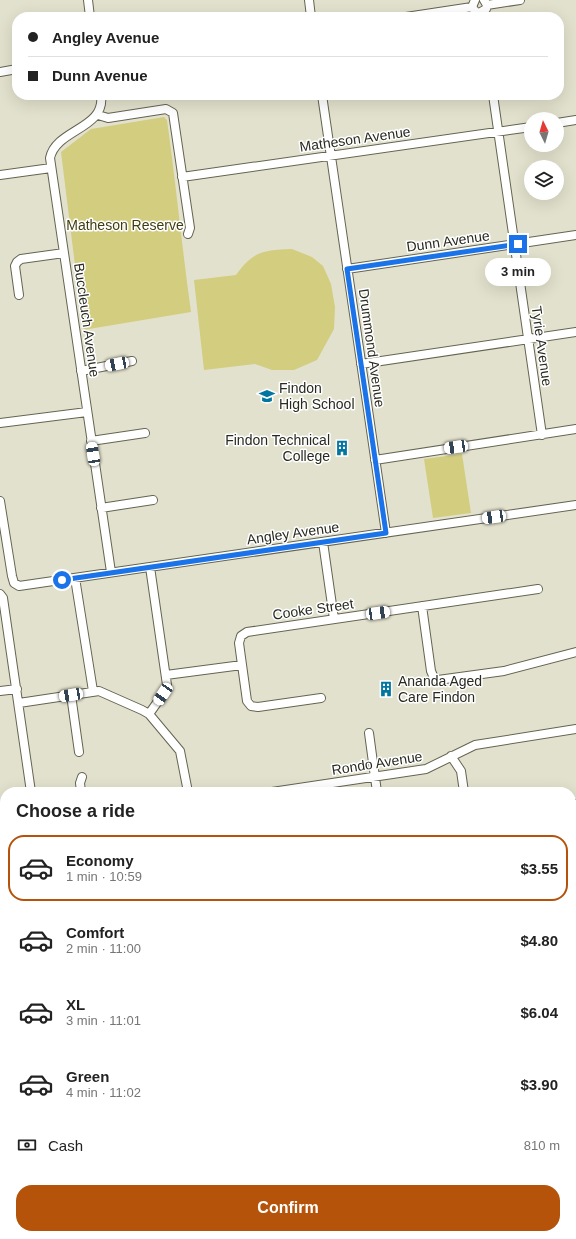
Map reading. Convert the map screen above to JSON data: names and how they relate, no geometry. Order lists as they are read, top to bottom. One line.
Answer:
{"streets":{"street":["Matheson Avenue","Dunn Avenue","Buccleuch Avenue","Tyrie Avenue","Drummond Avenue","Angley Avenue","Cooke Street","Rondo Avenue"]},"crossings":[["Matheson Avenue","Tyrie Avenue"],["Matheson Avenue","Drummond Avenue"],["Dunn Avenue","Tyrie Avenue"],["Dunn Avenue","Drummond Avenue"],["Buccleuch Avenue","Angley Avenue"],["Drummond Avenue","Angley Avenue"]],"parks":["Matheson Reserve"],"places":{"school or university":["Findon High School"],"building":["Findon Technical College","Ananda Aged Care Findon"]},"north":"top","page":{"banner":["Angley Avenue","Dunn Avenue"],"bubble":"3 min","heading":"Choose a ride","list":[{"name":"Economy","note":"1 min · 10:59","value":"$3.55"},{"name":"Comfort","note":"2 min · 11:00","value":"$4.80"},{"name":"XL","note":"3 min · 11:01","value":"$6.04"},{"name":"Green","note":"4 min · 11:02","value":"$3.90"}],"pay":["Cash","810 m"],"buttons":"Confirm"}}
